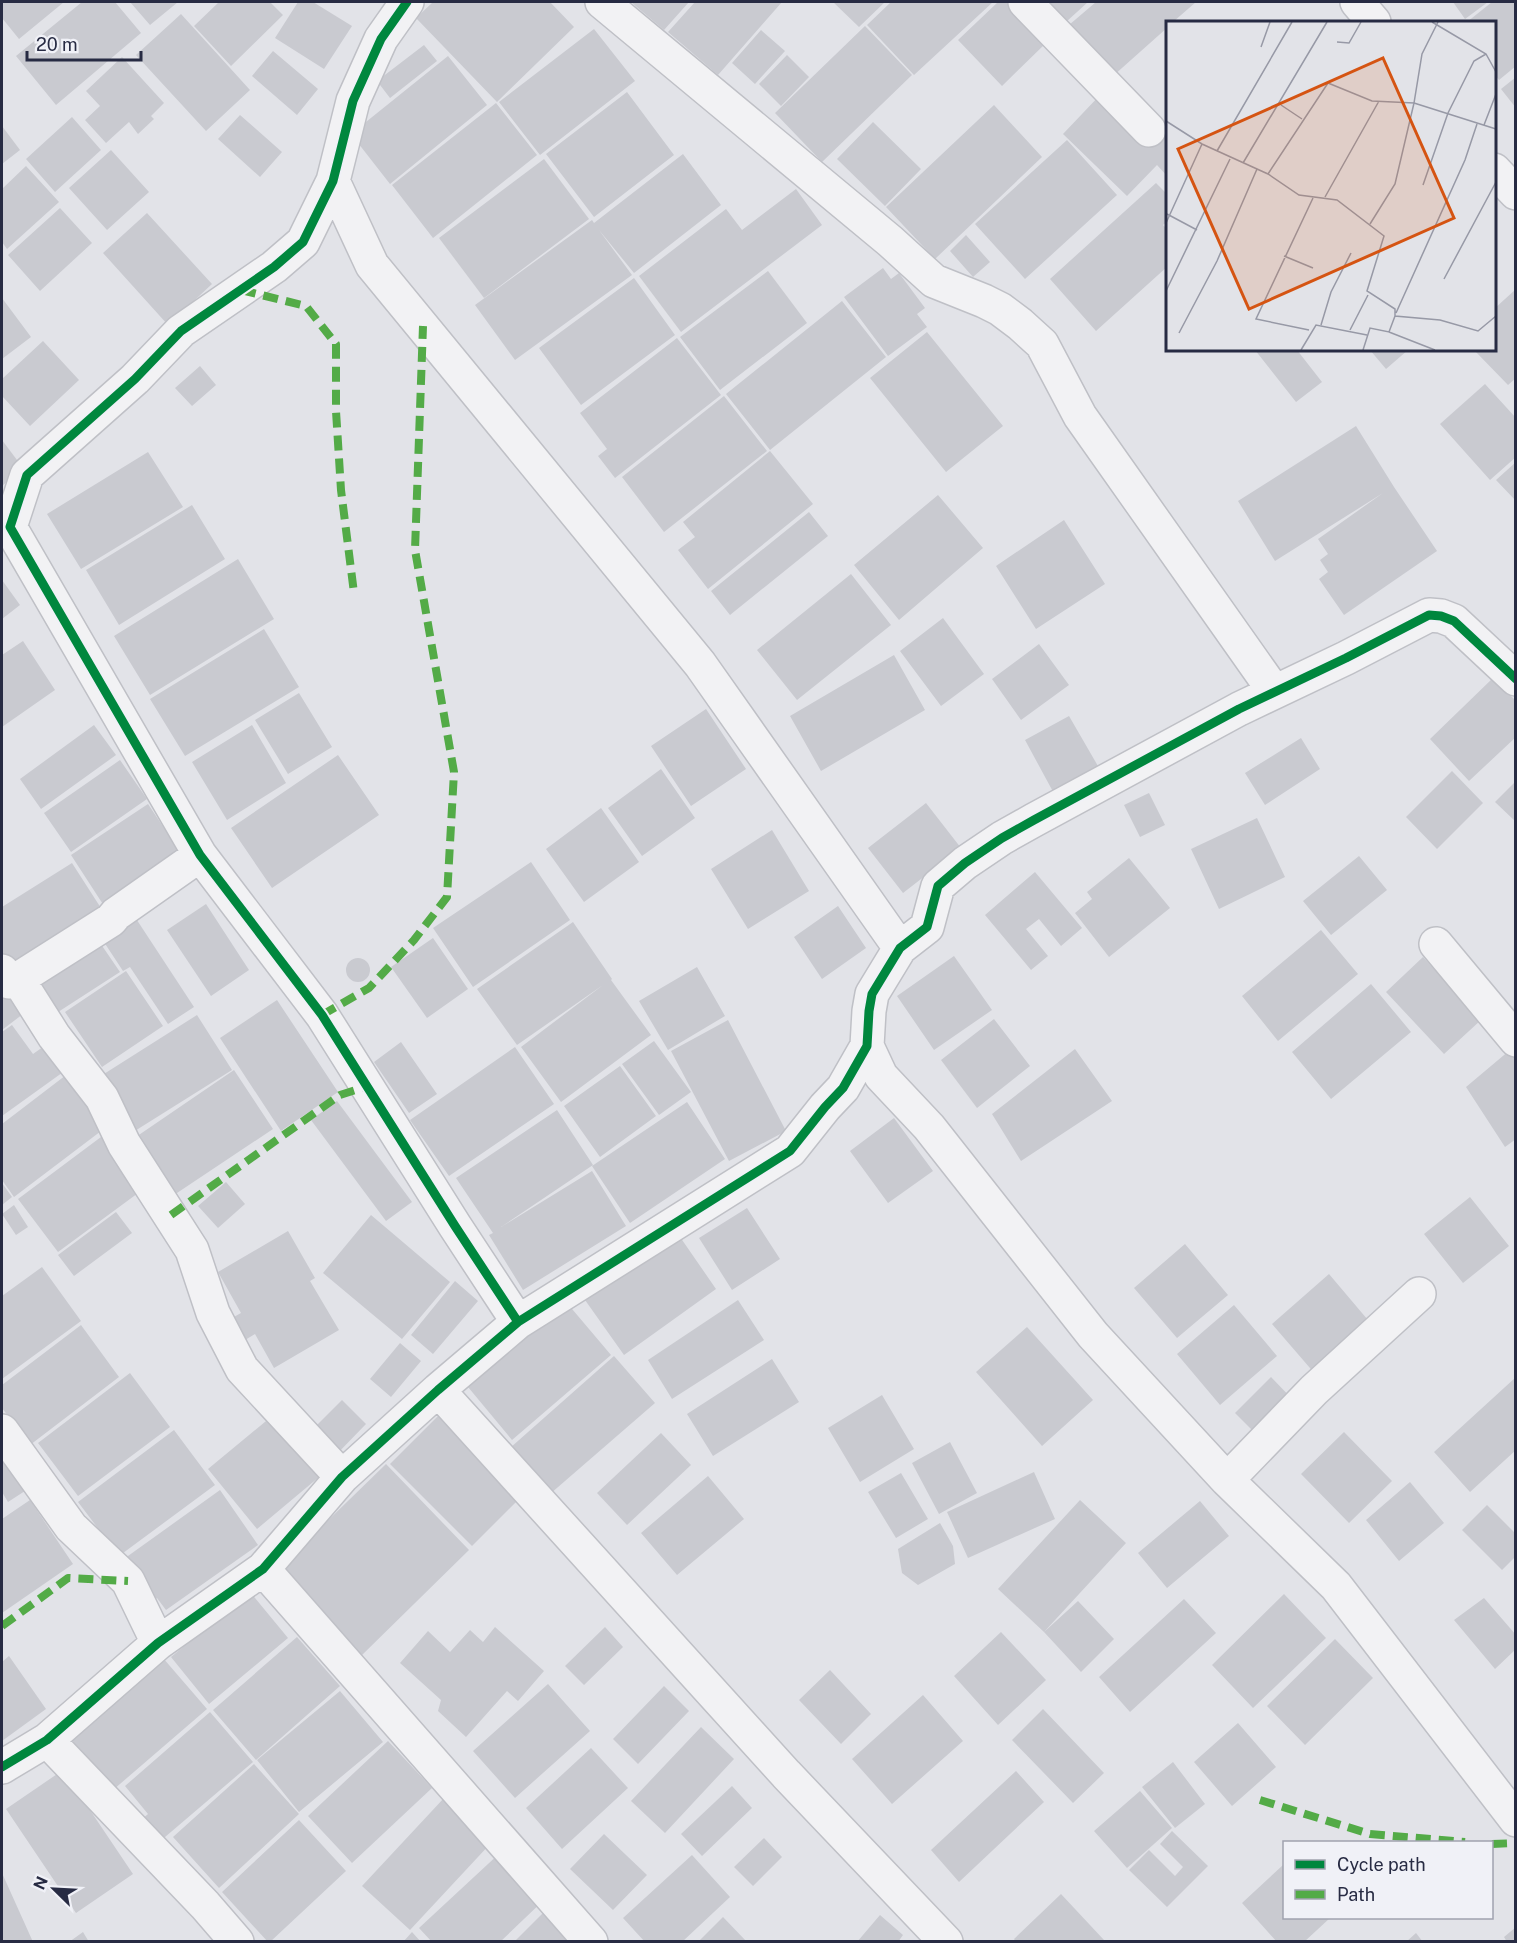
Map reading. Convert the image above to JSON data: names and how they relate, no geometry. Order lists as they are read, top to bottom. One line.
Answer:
{"legend":["Cycle path","Path"],"scale_bar":"20 m","north":"top left"}
